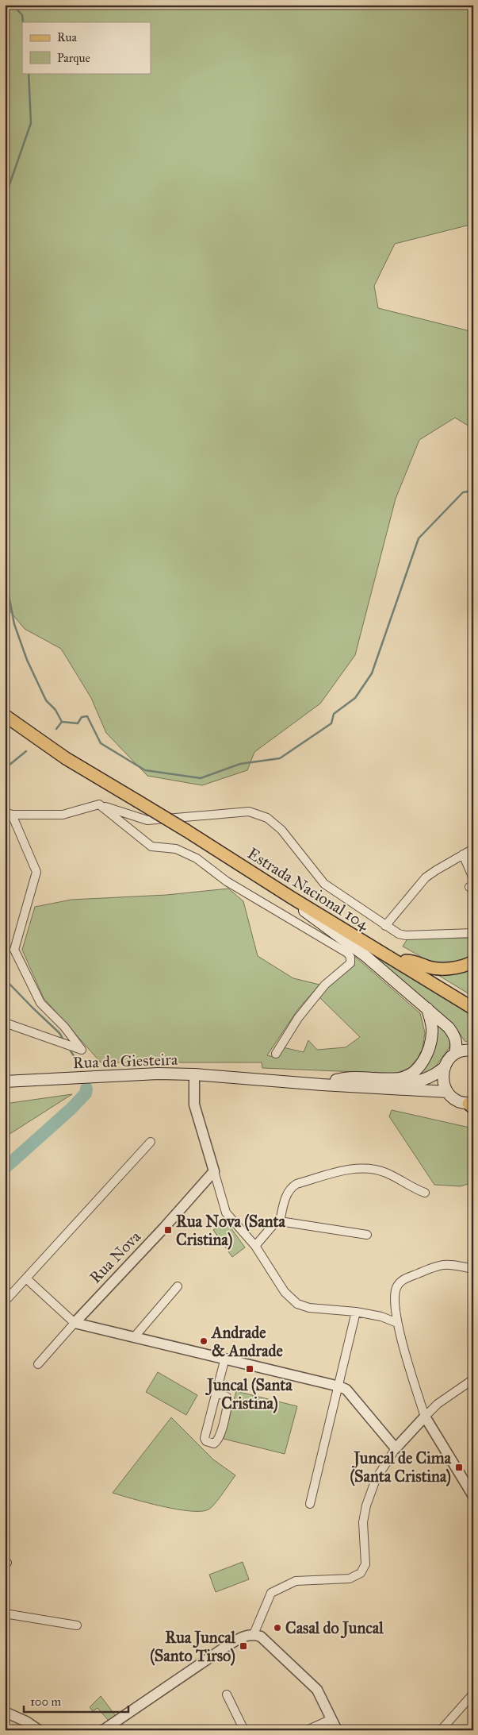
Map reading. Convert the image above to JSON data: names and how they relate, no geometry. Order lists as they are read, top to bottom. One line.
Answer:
{"streets":{"main road":["Estrada Nacional 104","Rua da Giesteira"],"street":["Rua Nova"]},"places":{"transit":["Rua Nova (Santa Cristina)","Juncal (Santa Cristina)","Juncal de Cima (Santa Cristina)","Rua Juncal (Santo Tirso)"],"other":["Andrade & Andrade","Casal do Juncal"]},"legend":["Rua","Parque"],"scale_bar":"100 m"}
